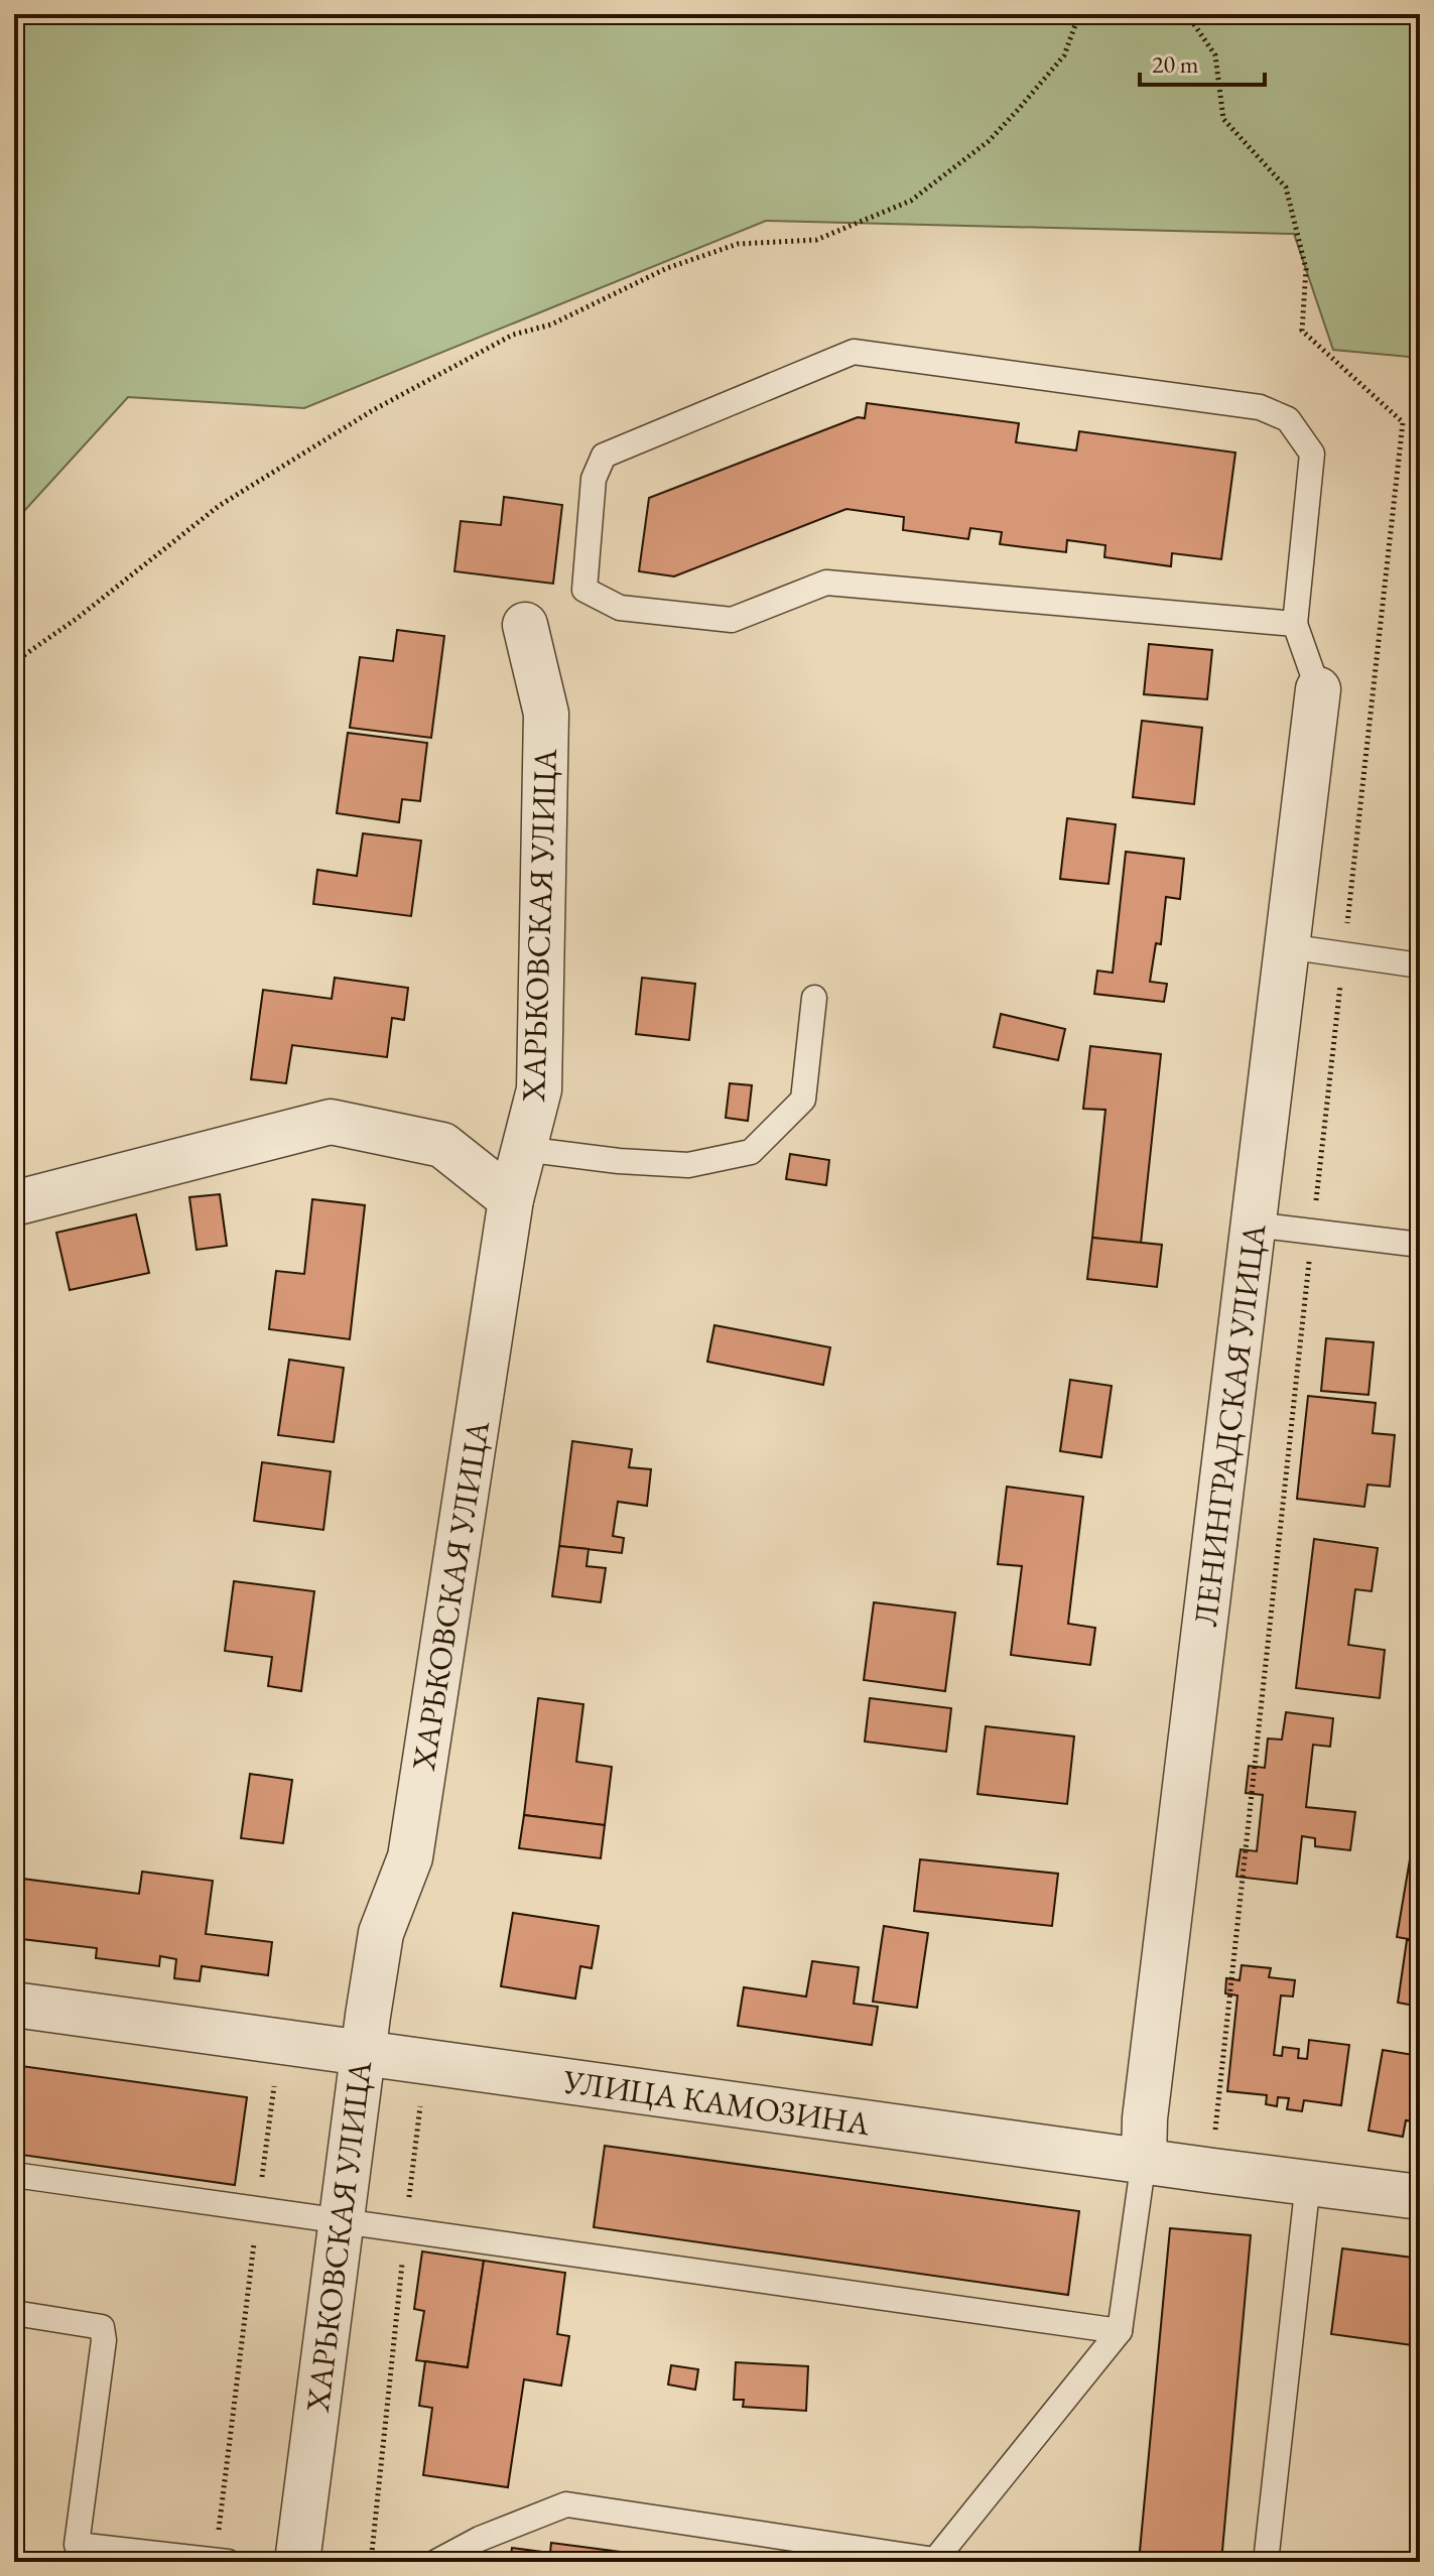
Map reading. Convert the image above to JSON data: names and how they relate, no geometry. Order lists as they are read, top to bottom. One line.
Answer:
{"streets":{"street":["ХАРЬКОВСКАЯ УЛИЦА","ЛЕНИНГРАДСКАЯ УЛИЦА","УЛИЦА КАМОЗИНА"]},"crossings":[["ХАРЬКОВСКАЯ УЛИЦА","УЛИЦА КАМОЗИНА"],["ЛЕНИНГРАДСКАЯ УЛИЦА","УЛИЦА КАМОЗИНА"]],"scale_bar":"20 m"}
